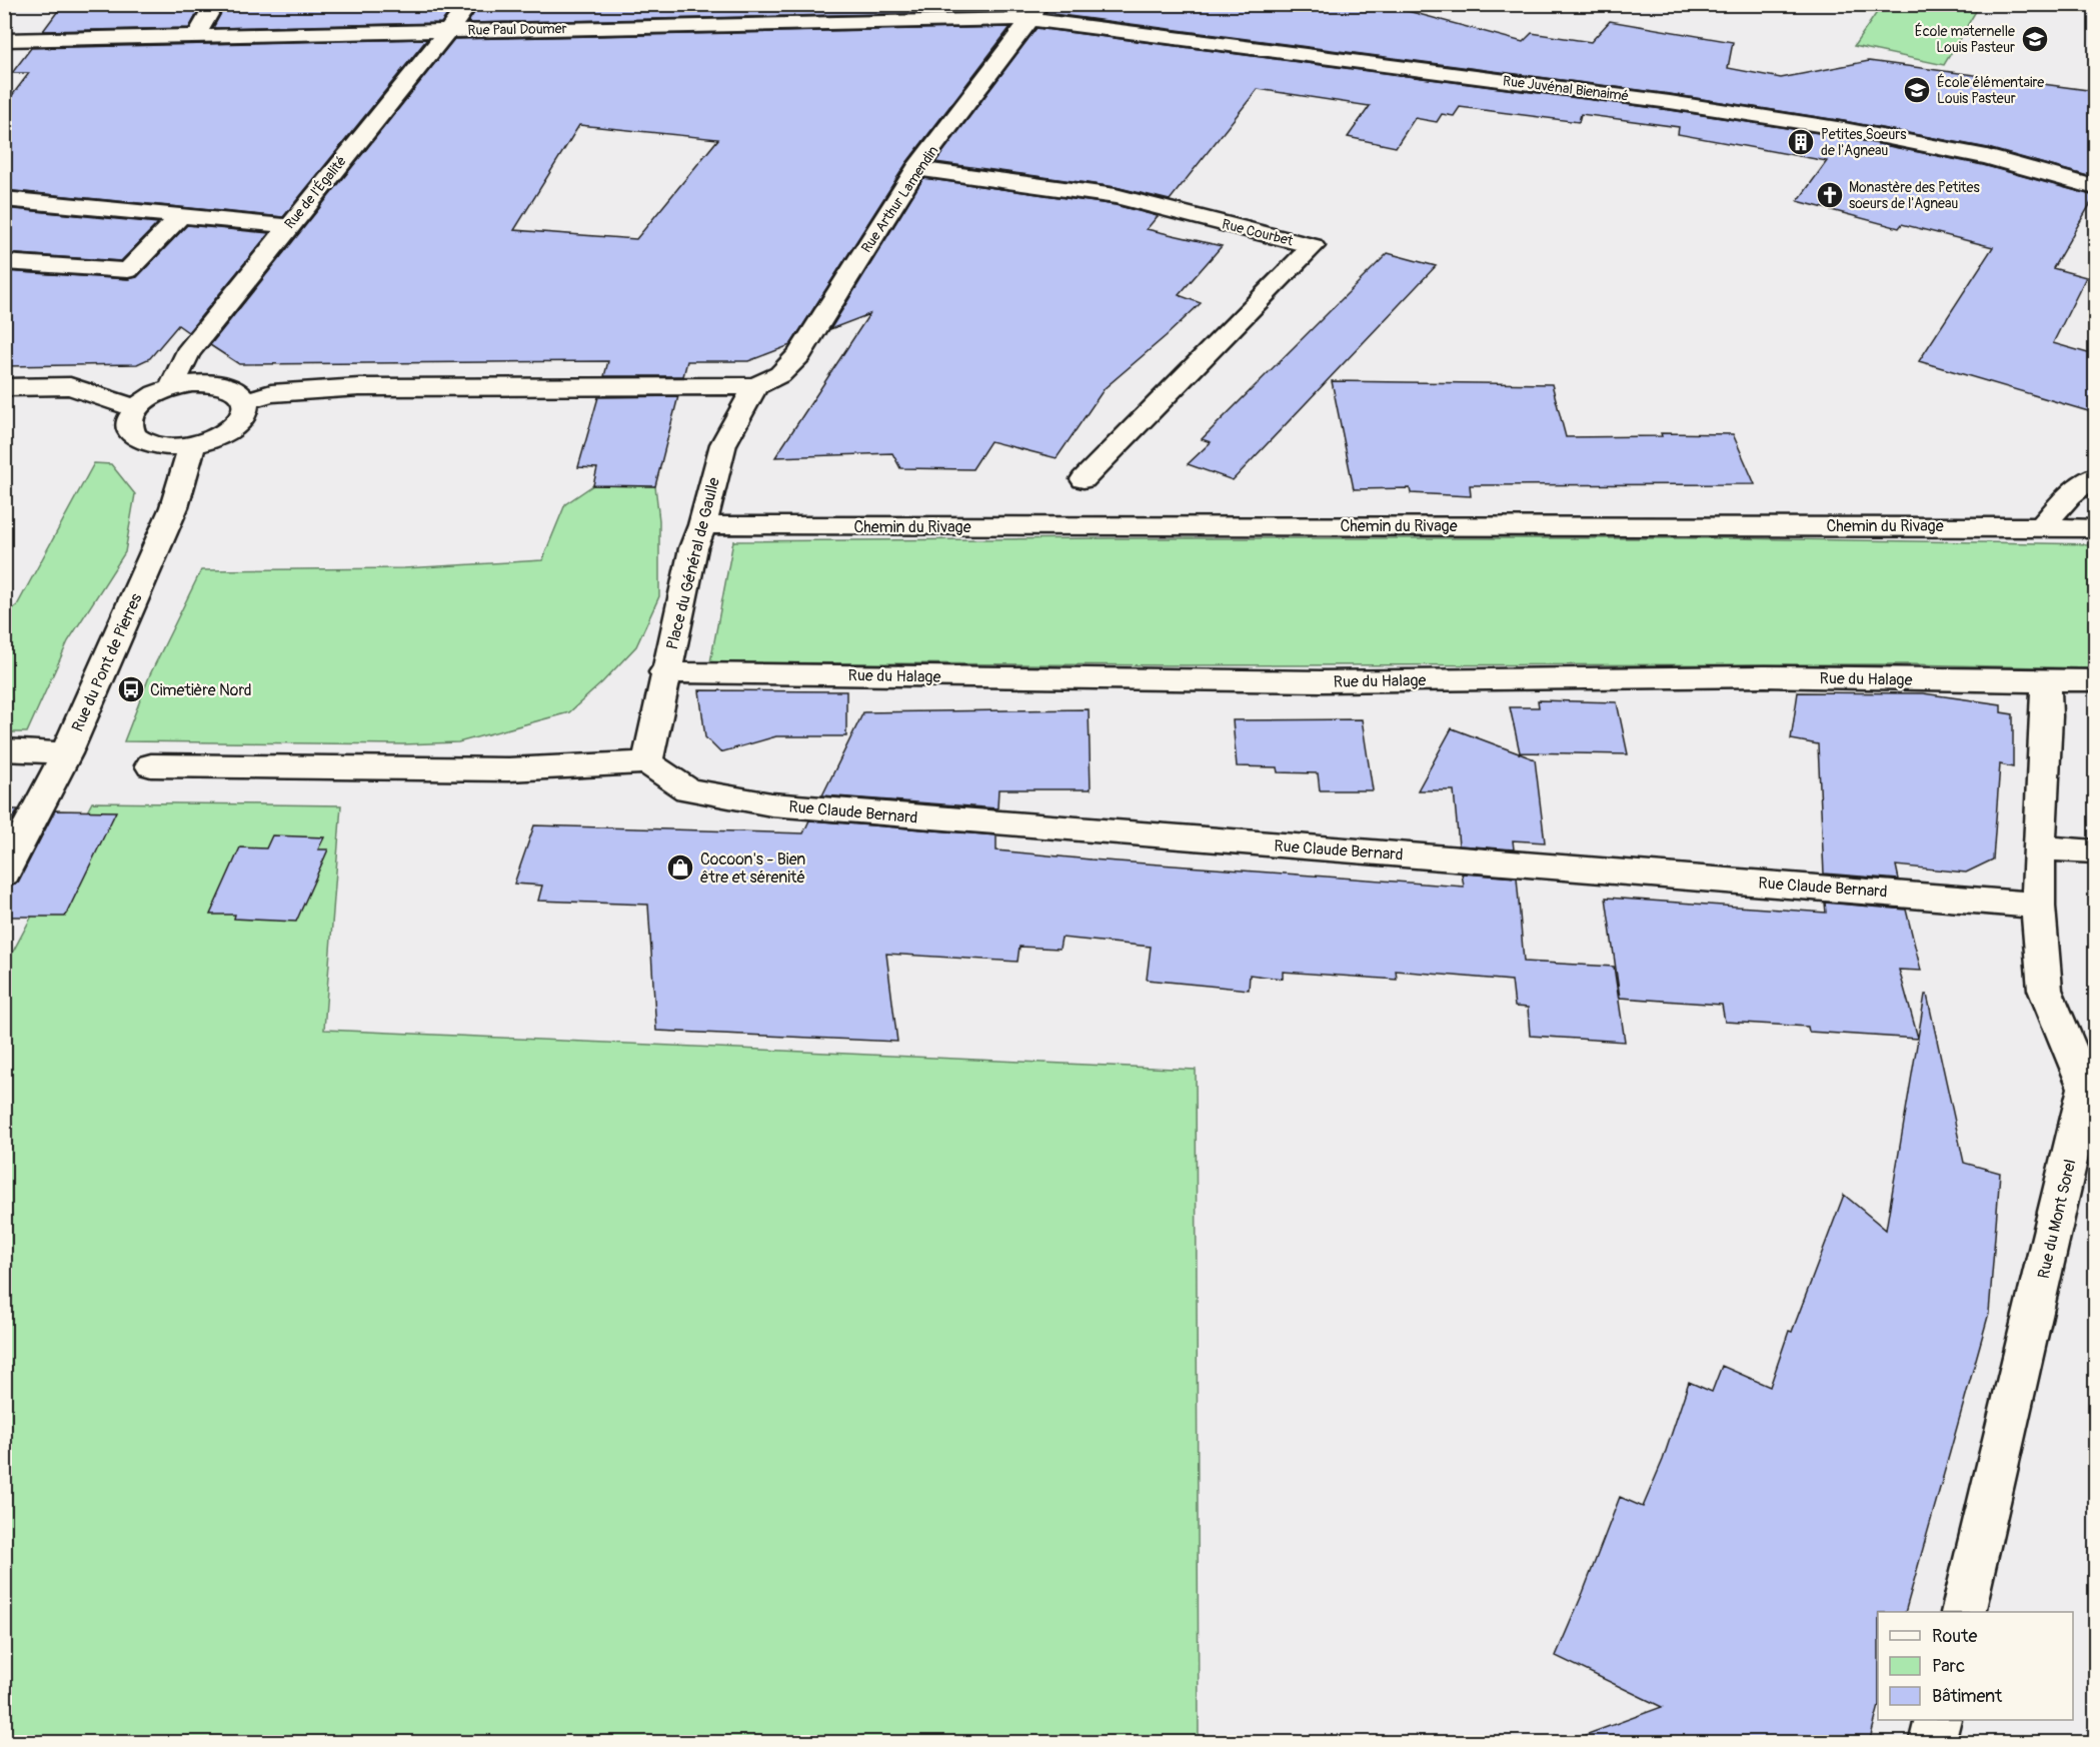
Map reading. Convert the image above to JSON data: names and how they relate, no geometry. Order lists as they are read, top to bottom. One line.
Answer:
{"streets":{"street":["Rue Paul Doumer","Rue Juvénal Bienaimé","Rue de l'Égalité","Rue Arthur Lamendin","Rue Courbet","Chemin du Rivage","Place du Général de Gaulle","Rue du Pont de Pierres","Rue du Halage","Rue Claude Bernard","Rue du Mont Sorel"]},"crossings":[["Rue Paul Doumer","Rue Juvénal Bienaimé"],["Rue Paul Doumer","Rue de l'Égalité"],["Rue Paul Doumer","Rue Arthur Lamendin"],["Rue Juvénal Bienaimé","Rue Arthur Lamendin"],["Rue Arthur Lamendin","Rue Courbet"],["Rue Arthur Lamendin","Place du Général de Gaulle"],["Chemin du Rivage","Place du Général de Gaulle"],["Place du Général de Gaulle","Rue du Halage"],["Place du Général de Gaulle","Rue Claude Bernard"],["Rue du Halage","Rue du Mont Sorel"],["Rue Claude Bernard","Rue du Mont Sorel"]],"places":{"school or university":["École maternelle Louis Pasteur","École élémentaire Louis Pasteur"],"building":["Petites Soeurs de l'Agneau"],"church":["Monastère des Petites soeurs de l'Agneau"],"bus stop":["Cimetière Nord"],"shop":["Cocoon's - Bien être et sérenité"]},"legend":["Route","Parc","Bâtiment"]}
